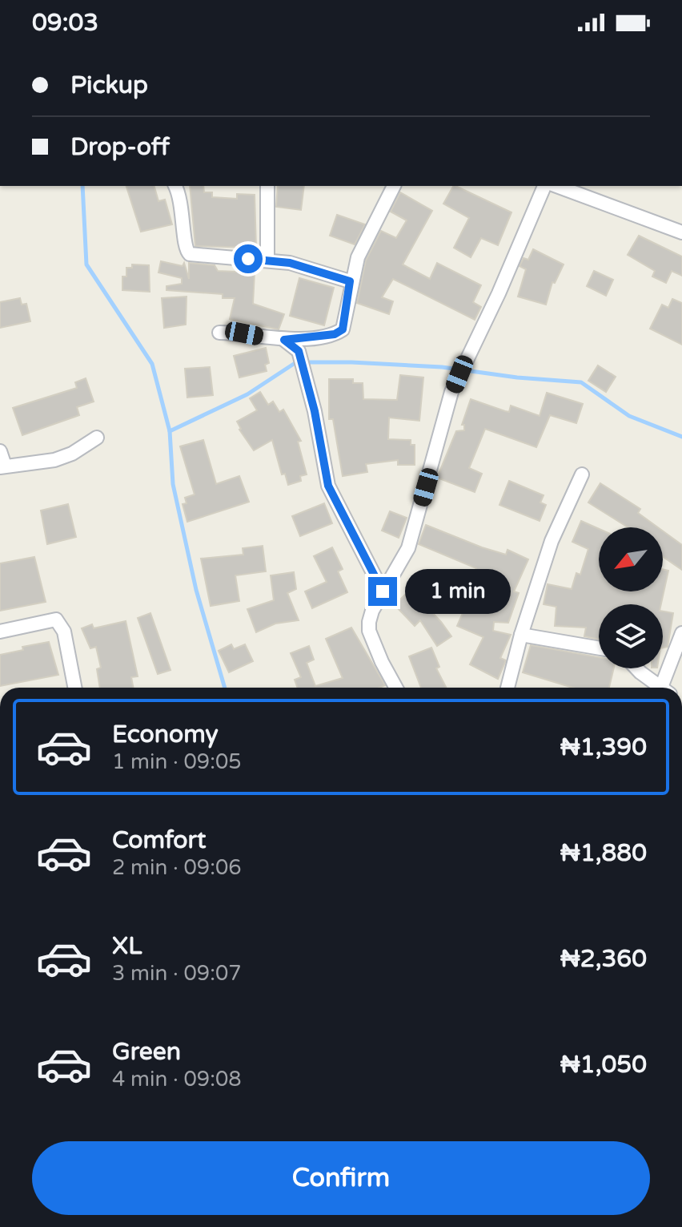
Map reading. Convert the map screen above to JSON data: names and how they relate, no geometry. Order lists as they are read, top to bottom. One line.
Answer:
{"north":"bottom left","page":{"status":"09:03","banner":["Pickup","Drop-off"],"bubble":"1 min","list":[{"name":"Economy","note":"1 min · 09:05","value":"₦1,390"},{"name":"Comfort","note":"2 min · 09:06","value":"₦1,880"},{"name":"XL","note":"3 min · 09:07","value":"₦2,360"},{"name":"Green","note":"4 min · 09:08","value":"₦1,050"}],"buttons":"Confirm"}}
